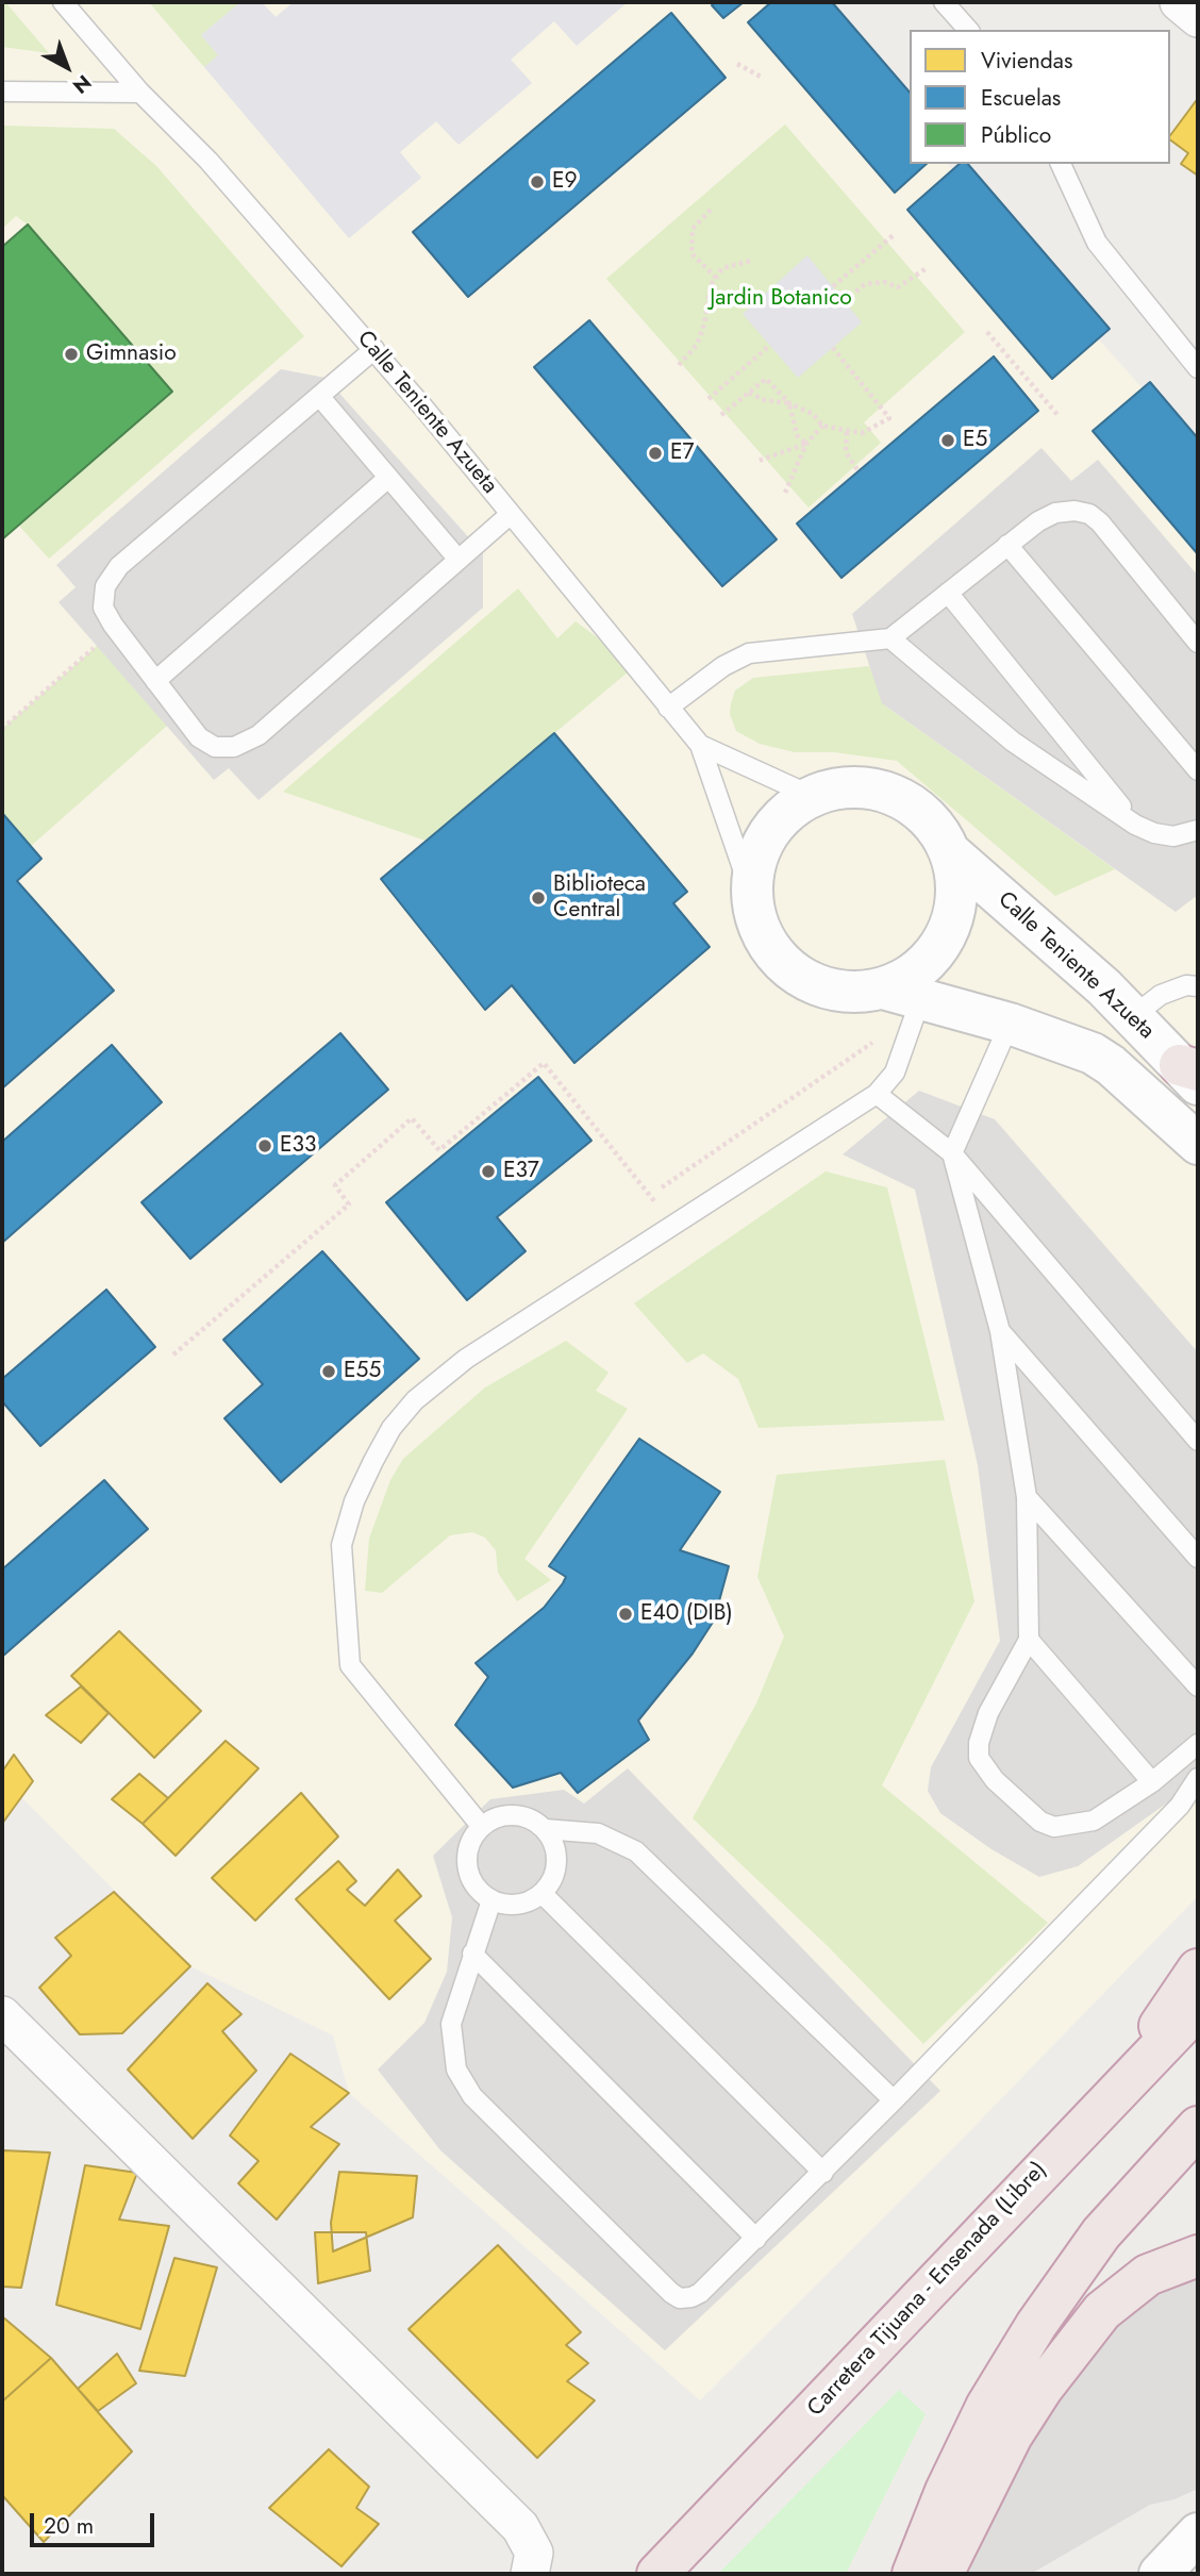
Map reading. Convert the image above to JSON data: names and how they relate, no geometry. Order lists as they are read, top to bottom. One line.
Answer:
{"streets":{"highway":["Carretera Tijuana - Ensenada (Libre)"],"street":["Calle Teniente Azueta"]},"parks":["Jardin Botanico"],"places":["E9","Gimnasio","E5","E7","Biblioteca Central","E33","E37","E55","E40 (DIB)"],"legend":["Viviendas","Escuelas","Público"],"scale_bar":"20 m","north":"bottom right"}
